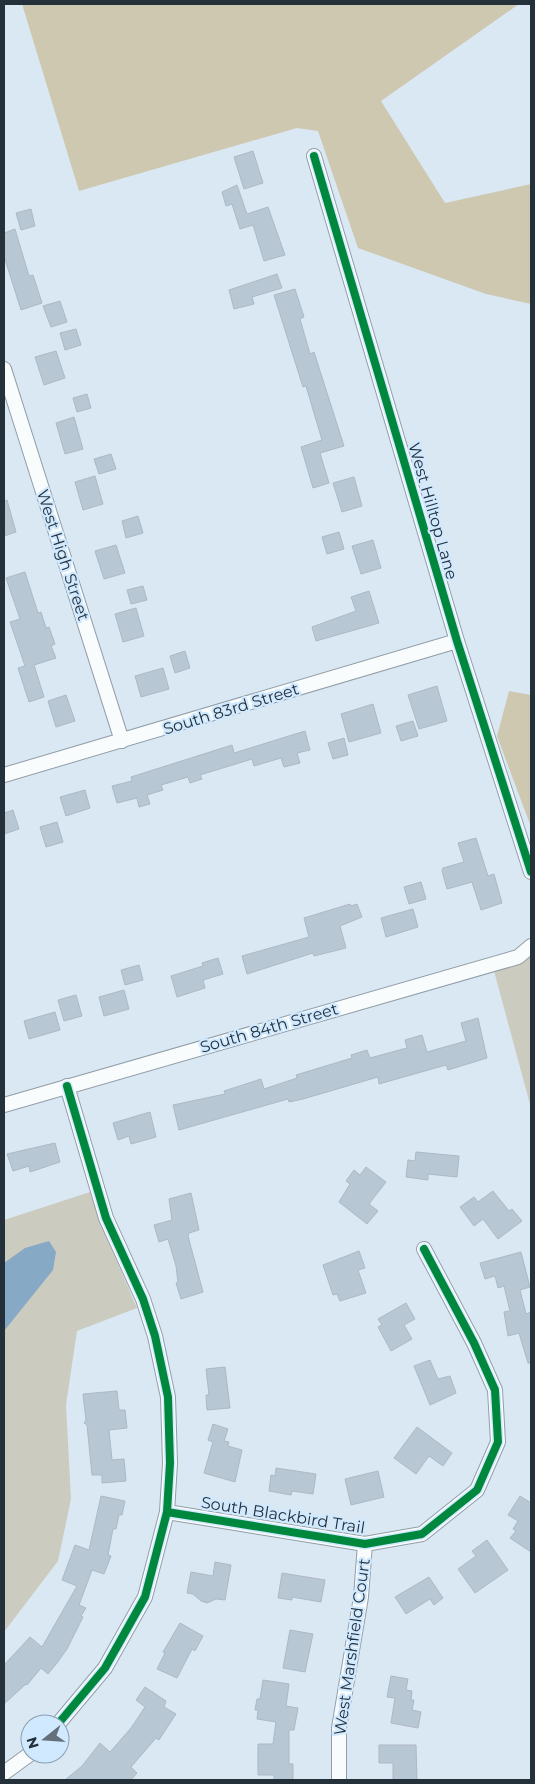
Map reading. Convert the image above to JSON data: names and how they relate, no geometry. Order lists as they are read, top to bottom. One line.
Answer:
{"streets":{"street":["West Hilltop Lane","West High Street","South 83rd Street","South 84th Street","South Blackbird Trail","West Marshfield Court"]},"crossings":[["West Hilltop Lane","South 83rd Street"],["West High Street","South 83rd Street"],["South Blackbird Trail","West Marshfield Court"]],"north":"left"}
